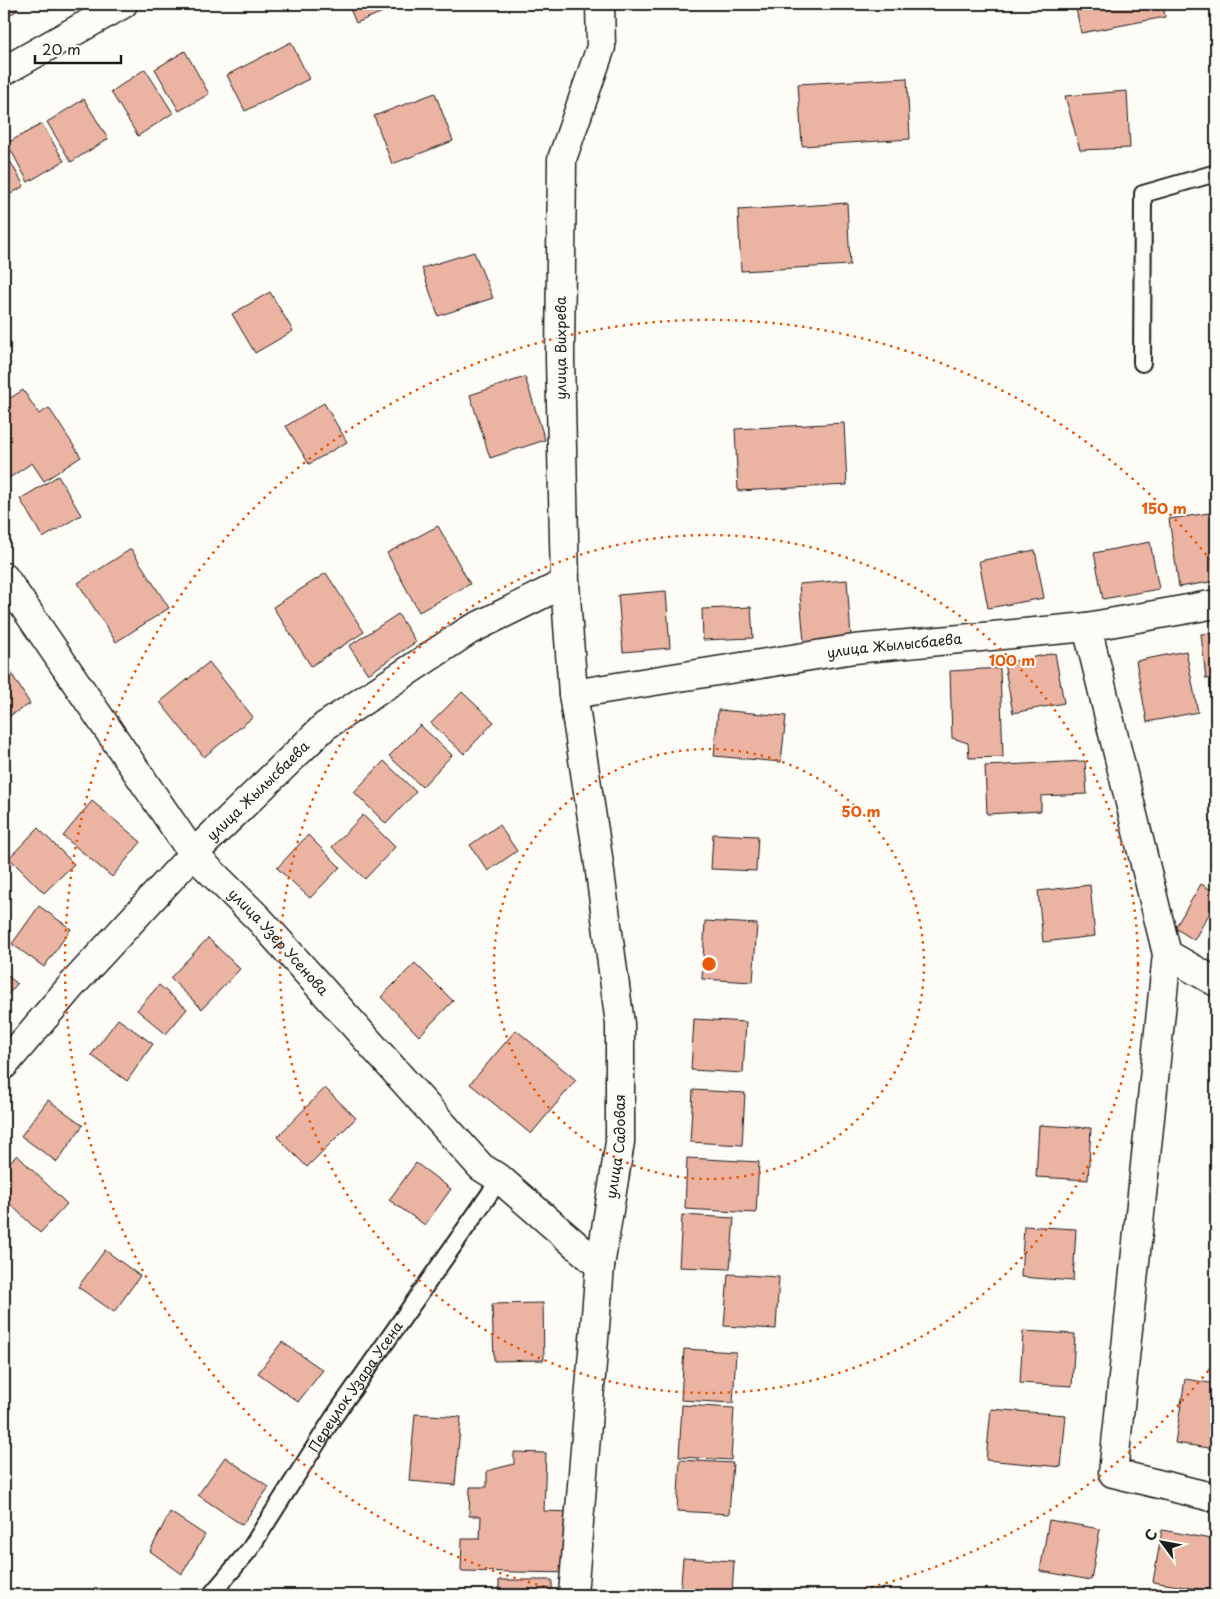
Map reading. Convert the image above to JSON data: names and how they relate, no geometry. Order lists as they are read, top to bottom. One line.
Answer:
{"streets":{"street":["улица Вихрева","улица Жылысбаева","улица Узер Усенова","улица Садовая"],"lane":["Переулок Узара Усена"]},"crossings":[["улица Вихрева","улица Жылысбаева"],["улица Вихрева","улица Садовая"],["улица Жылысбаева","улица Узер Усенова"],["улица Жылысбаева","улица Садовая"],["улица Узер Усенова","улица Садовая"],["улица Узер Усенова","Переулок Узара Усена"]],"scale_bar":"20 m","north":"top left","rings":["150 m","100 m","50 m"]}
